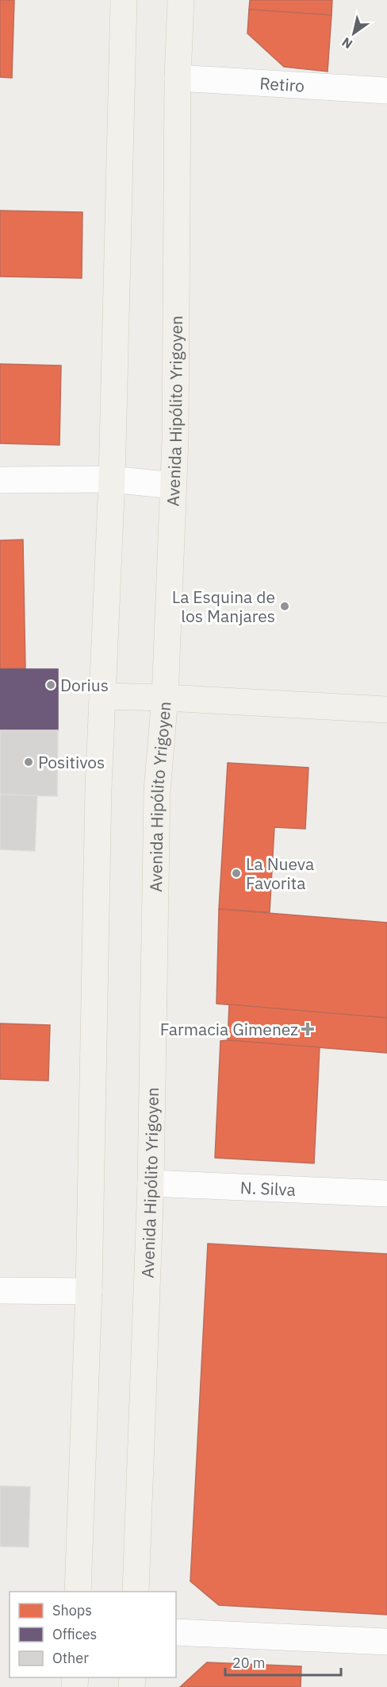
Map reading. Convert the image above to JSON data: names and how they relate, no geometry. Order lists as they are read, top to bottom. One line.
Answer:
{"streets":{"main road":["Avenida Hipólito Yrigoyen"],"street":["Retiro","N. Silva"]},"crossings":[["Retiro","Avenida Hipólito Yrigoyen"],["Avenida Hipólito Yrigoyen","N. Silva"]],"places":{"other":["La Esquina de los Manjares","Dorius","Positivos","La Nueva Favorita"],"health":["Farmacia Gimenez"]},"legend":["Shops","Offices","Other"],"scale_bar":"20 m","north":"bottom left"}
